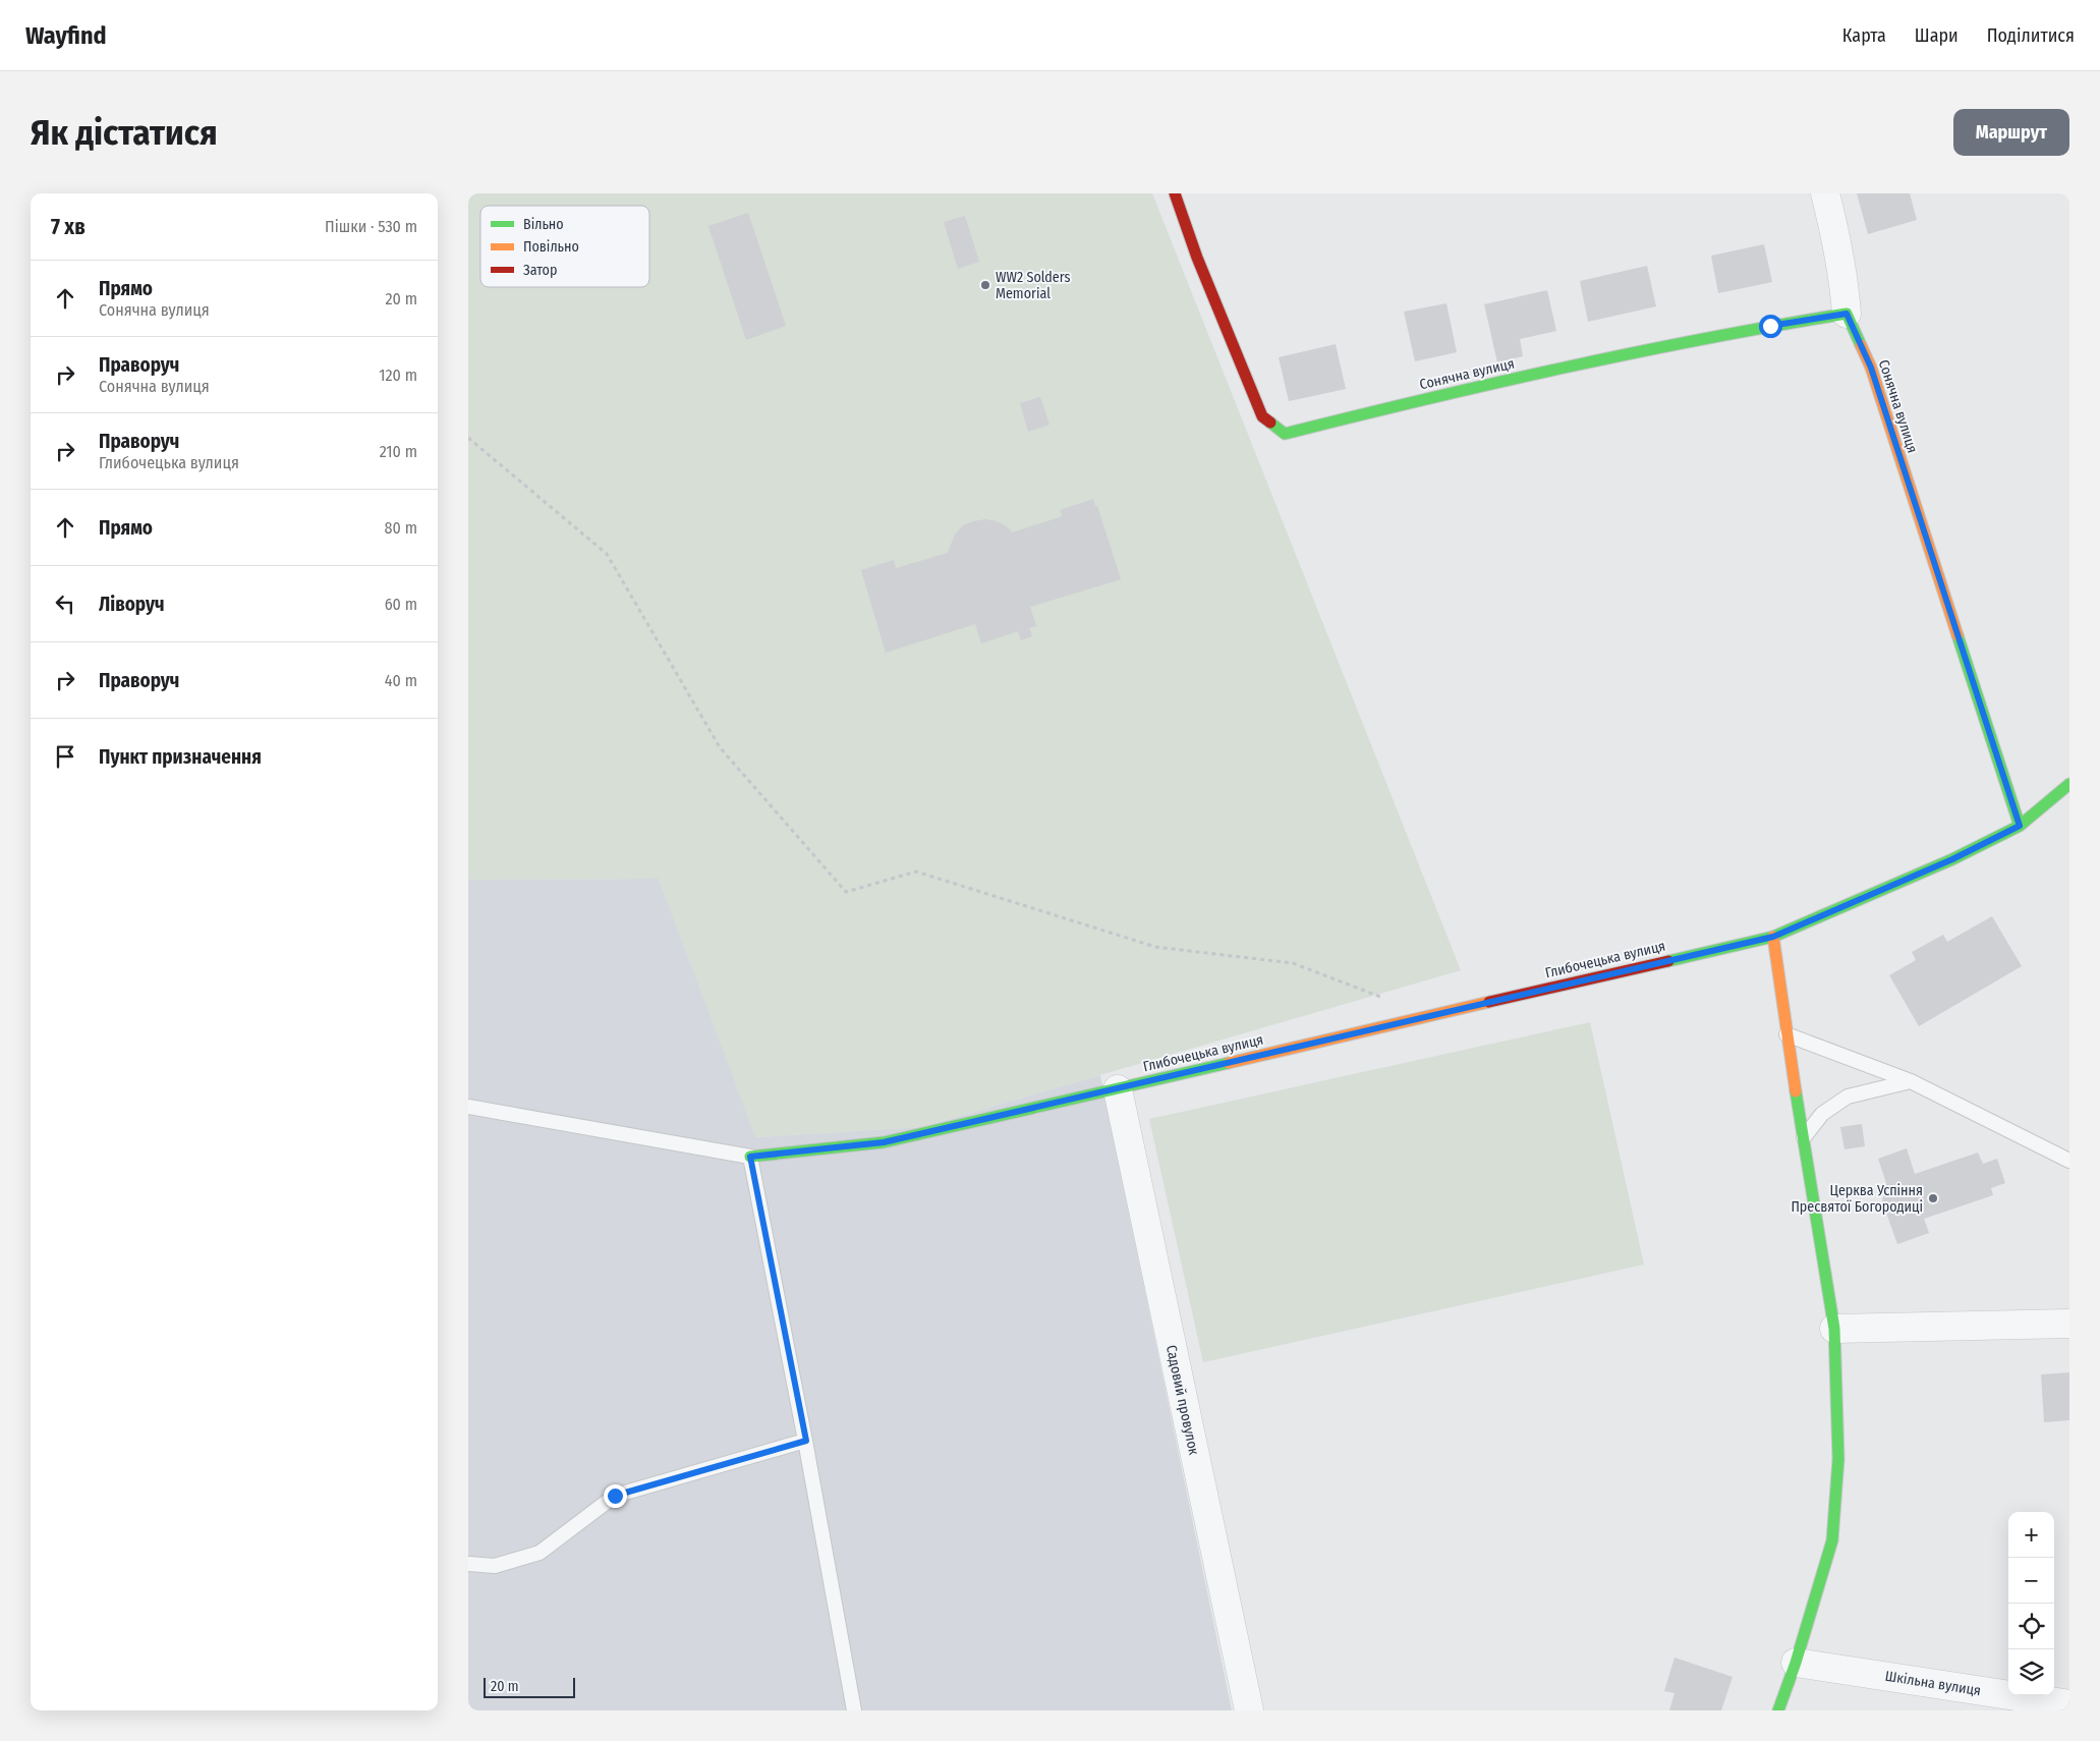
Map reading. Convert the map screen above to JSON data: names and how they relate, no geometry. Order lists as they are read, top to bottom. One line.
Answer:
{"streets":{"street":["Сонячна вулиця","Глибочецька вулиця","Садовий провулок","Шкільна вулиця"]},"crossings":[["Сонячна вулиця","Глибочецька вулиця"],["Глибочецька вулиця","Садовий провулок"]],"places":["WW2 Solders Memorial","Церква Успіння Пресвятої Богородиці"],"legend":["Вільно","Повільно","Затор"],"scale_bar":"20 m","page":{"header":"Wayfind","nav":["Карта","Шари","Поділитися"],"buttons":"Маршрут","title":"Як дістатися","heading":["7 хв","Пішки · 530 m"],"list":[["Прямо","Сонячна вулиця","20 m"],["Праворуч","Сонячна вулиця","120 m"],["Праворуч","Глибочецька вулиця","210 m"],["Прямо","80 m"],["Ліворуч","60 m"],["Праворуч","40 m"],"Пункт призначення"],"map_buttons":["+","−"],"scale":"20 m"}}
